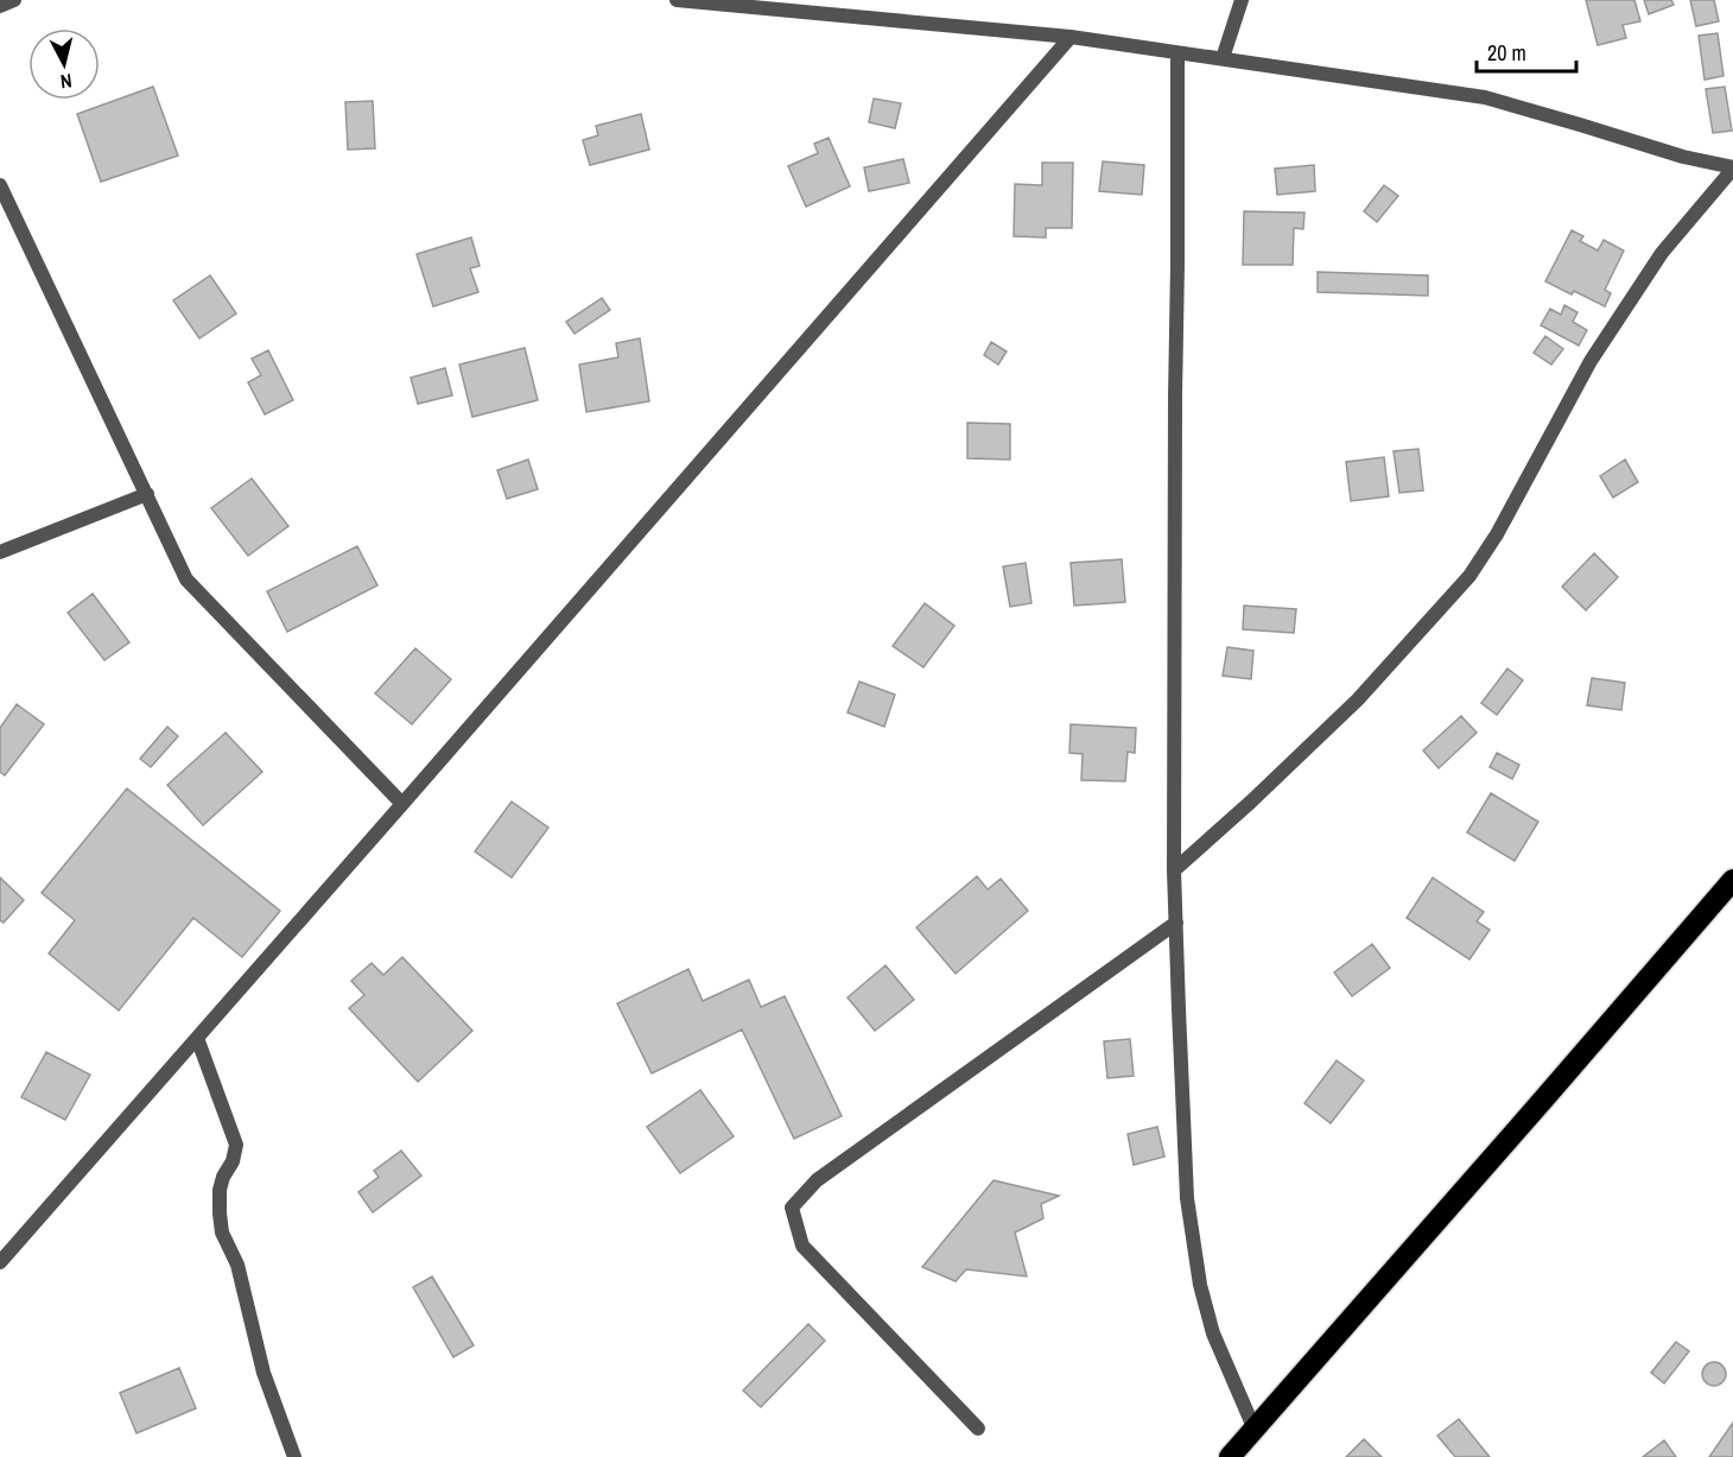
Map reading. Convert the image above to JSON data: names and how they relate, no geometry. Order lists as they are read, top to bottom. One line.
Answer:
{"scale_bar":"20 m","north":"bottom"}
